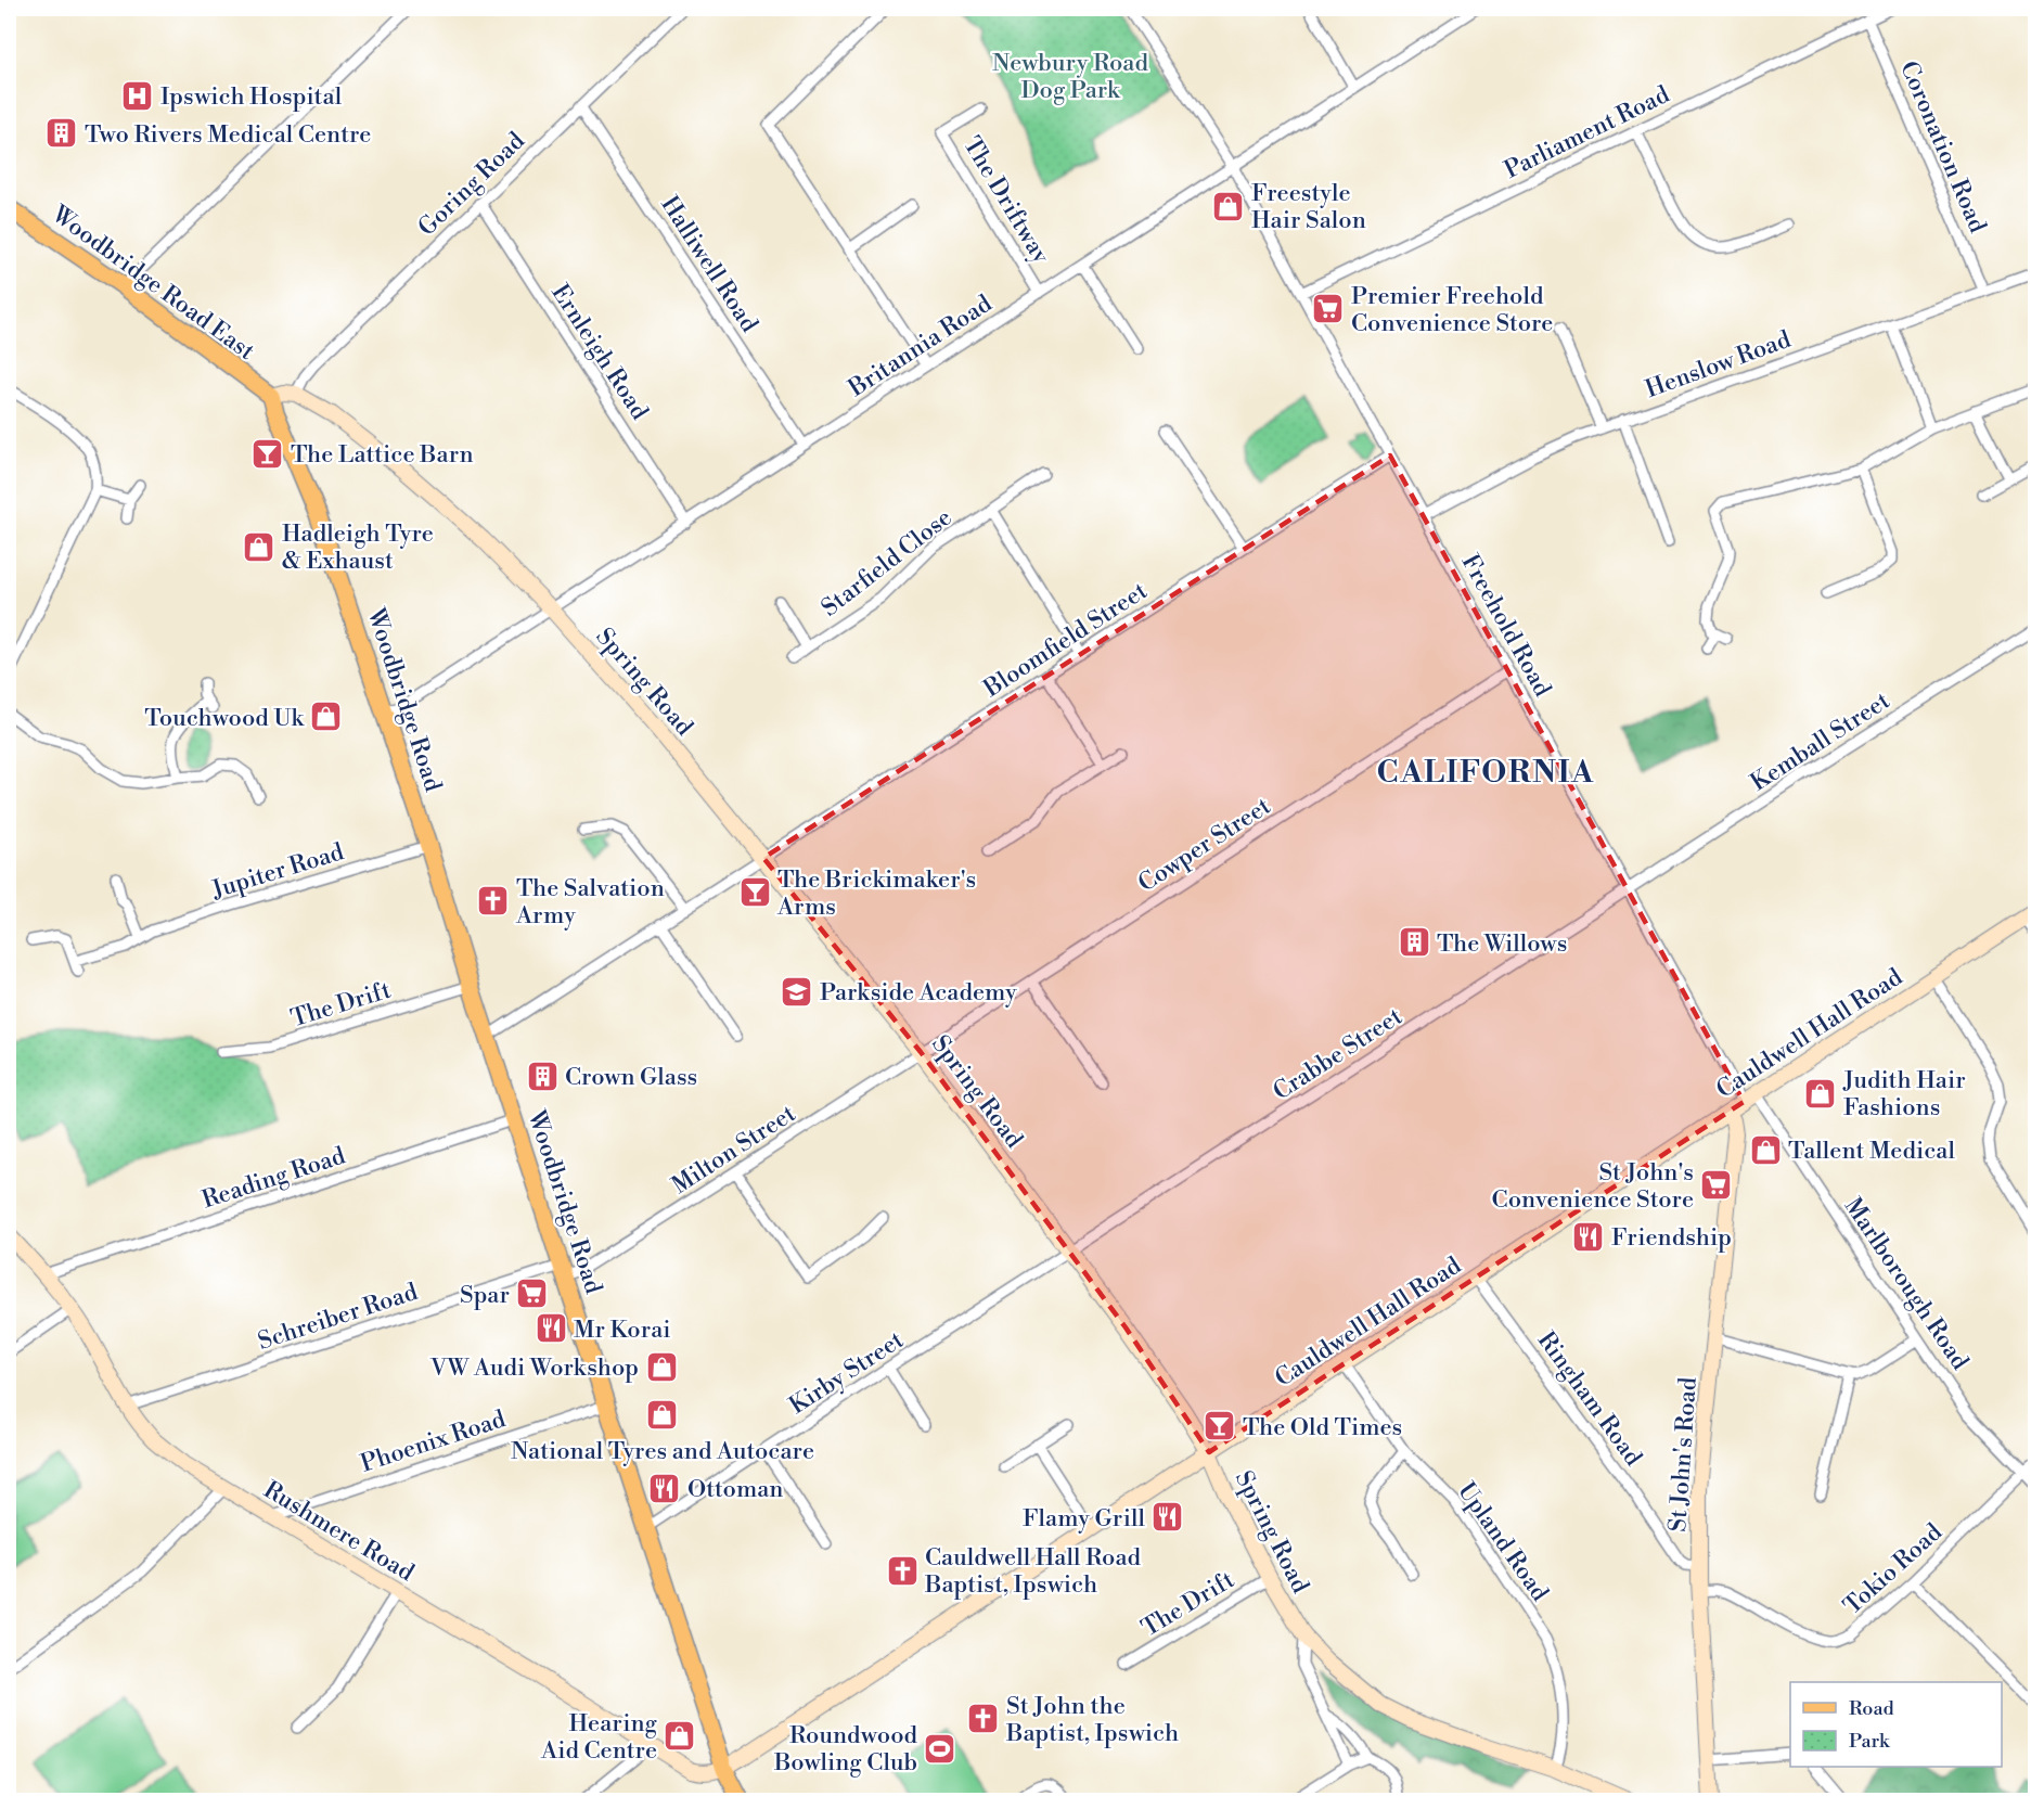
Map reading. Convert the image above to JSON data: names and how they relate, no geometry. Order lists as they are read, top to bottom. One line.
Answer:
{"streets":{"main road":["Woodbridge Road East","Woodbridge Road"],"street":["Parliament Road","Coronation Road","Goring Road","The Driftway","Halliwell Road","Britannia Road","Ernleigh Road","Henslow Road","Starfield Close","Freehold Road","Bloomfield Street","Spring Road","Kemball Street","Cowper Street","Jupiter Road","The Drift","Cauldwell Hall Road","Crabbe Street","Milton Street","Reading Road","Marlborough Road","Schreiber Road","Kirby Street","Ringham Road","Phoenix Road","St John's Road","Rushmere Road","Upland Road","Tokio Road"]},"crossings":[["Parliament Road","Coronation Road"],["Parliament Road","Freehold Road"],["Coronation Road","Henslow Road"],["Goring Road","Halliwell Road"],["Goring Road","Ernleigh Road"],["Goring Road","Spring Road"],["The Driftway","Britannia Road"],["Halliwell Road","Britannia Road"],["Woodbridge Road East","Woodbridge Road"],["Britannia Road","Ernleigh Road"],["Britannia Road","Freehold Road"],["Britannia Road","Spring Road"],["Britannia Road","Woodbridge Road"],["Henslow Road","Freehold Road"],["Freehold Road","Bloomfield Street"],["Freehold Road","Kemball Street"],["Freehold Road","Cowper Street"],["Freehold Road","Cauldwell Hall Road"],["Freehold Road","Crabbe Street"],["Freehold Road","Marlborough Road"],["Bloomfield Street","Spring Road"],["Bloomfield Street","Woodbridge Road"],["Spring Road","Cowper Street"],["Spring Road","The Drift"],["Spring Road","Cauldwell Hall Road"],["Spring Road","Crabbe Street"],["Spring Road","Milton Street"],["Spring Road","Kirby Street"],["Spring Road","Upland Road"],["Woodbridge Road","Jupiter Road"],["Woodbridge Road","The Drift"],["Woodbridge Road","Cauldwell Hall Road"],["Woodbridge Road","Milton Street"],["Woodbridge Road","Reading Road"],["Woodbridge Road","Schreiber Road"],["Woodbridge Road","Kirby Street"],["Woodbridge Road","Phoenix Road"],["Woodbridge Road","Rushmere Road"],["Kemball Street","Crabbe Street"],["Cowper Street","Milton Street"],["Cauldwell Hall Road","Marlborough Road"],["Cauldwell Hall Road","Ringham Road"],["Cauldwell Hall Road","St John's Road"],["Cauldwell Hall Road","Rushmere Road"],["Cauldwell Hall Road","Upland Road"],["Crabbe Street","Kirby Street"],["Milton Street","Schreiber Road"],["Reading Road","Rushmere Road"],["Marlborough Road","Tokio Road"],["Schreiber Road","Rushmere Road"],["Ringham Road","St John's Road"],["Phoenix Road","Rushmere Road"],["St John's Road","Tokio Road"]],"districts":["CALIFORNIA"],"parks":["Newbury Road Dog Park"],"places":{"hospital":["Ipswich Hospital"],"building":["Two Rivers Medical Centre","The Willows","Crown Glass"],"shop":["Freestyle Hair Salon","Hadleigh Tyre & Exhaust","Touchwood Uk","Judith Hair Fashions","Tallent Medical","VW Audi Workshop","National Tyres and Autocare","Hearing Aid Centre"],"supermarket":["Premier Freehold Convenience Store","St John's Convenience Store","Spar"],"bar":["The Lattice Barn","The Brickimaker's Arms","The Old Times"],"church":["The Salvation Army","Cauldwell Hall Road Baptist, Ipswich","St John the Baptist, Ipswich"],"school or university":["Parkside Academy"],"restaurant":["Friendship","Mr Korai","Ottoman","Flamy Grill"],"sports":["Roundwood Bowling Club"]},"legend":["Road","Park"]}
